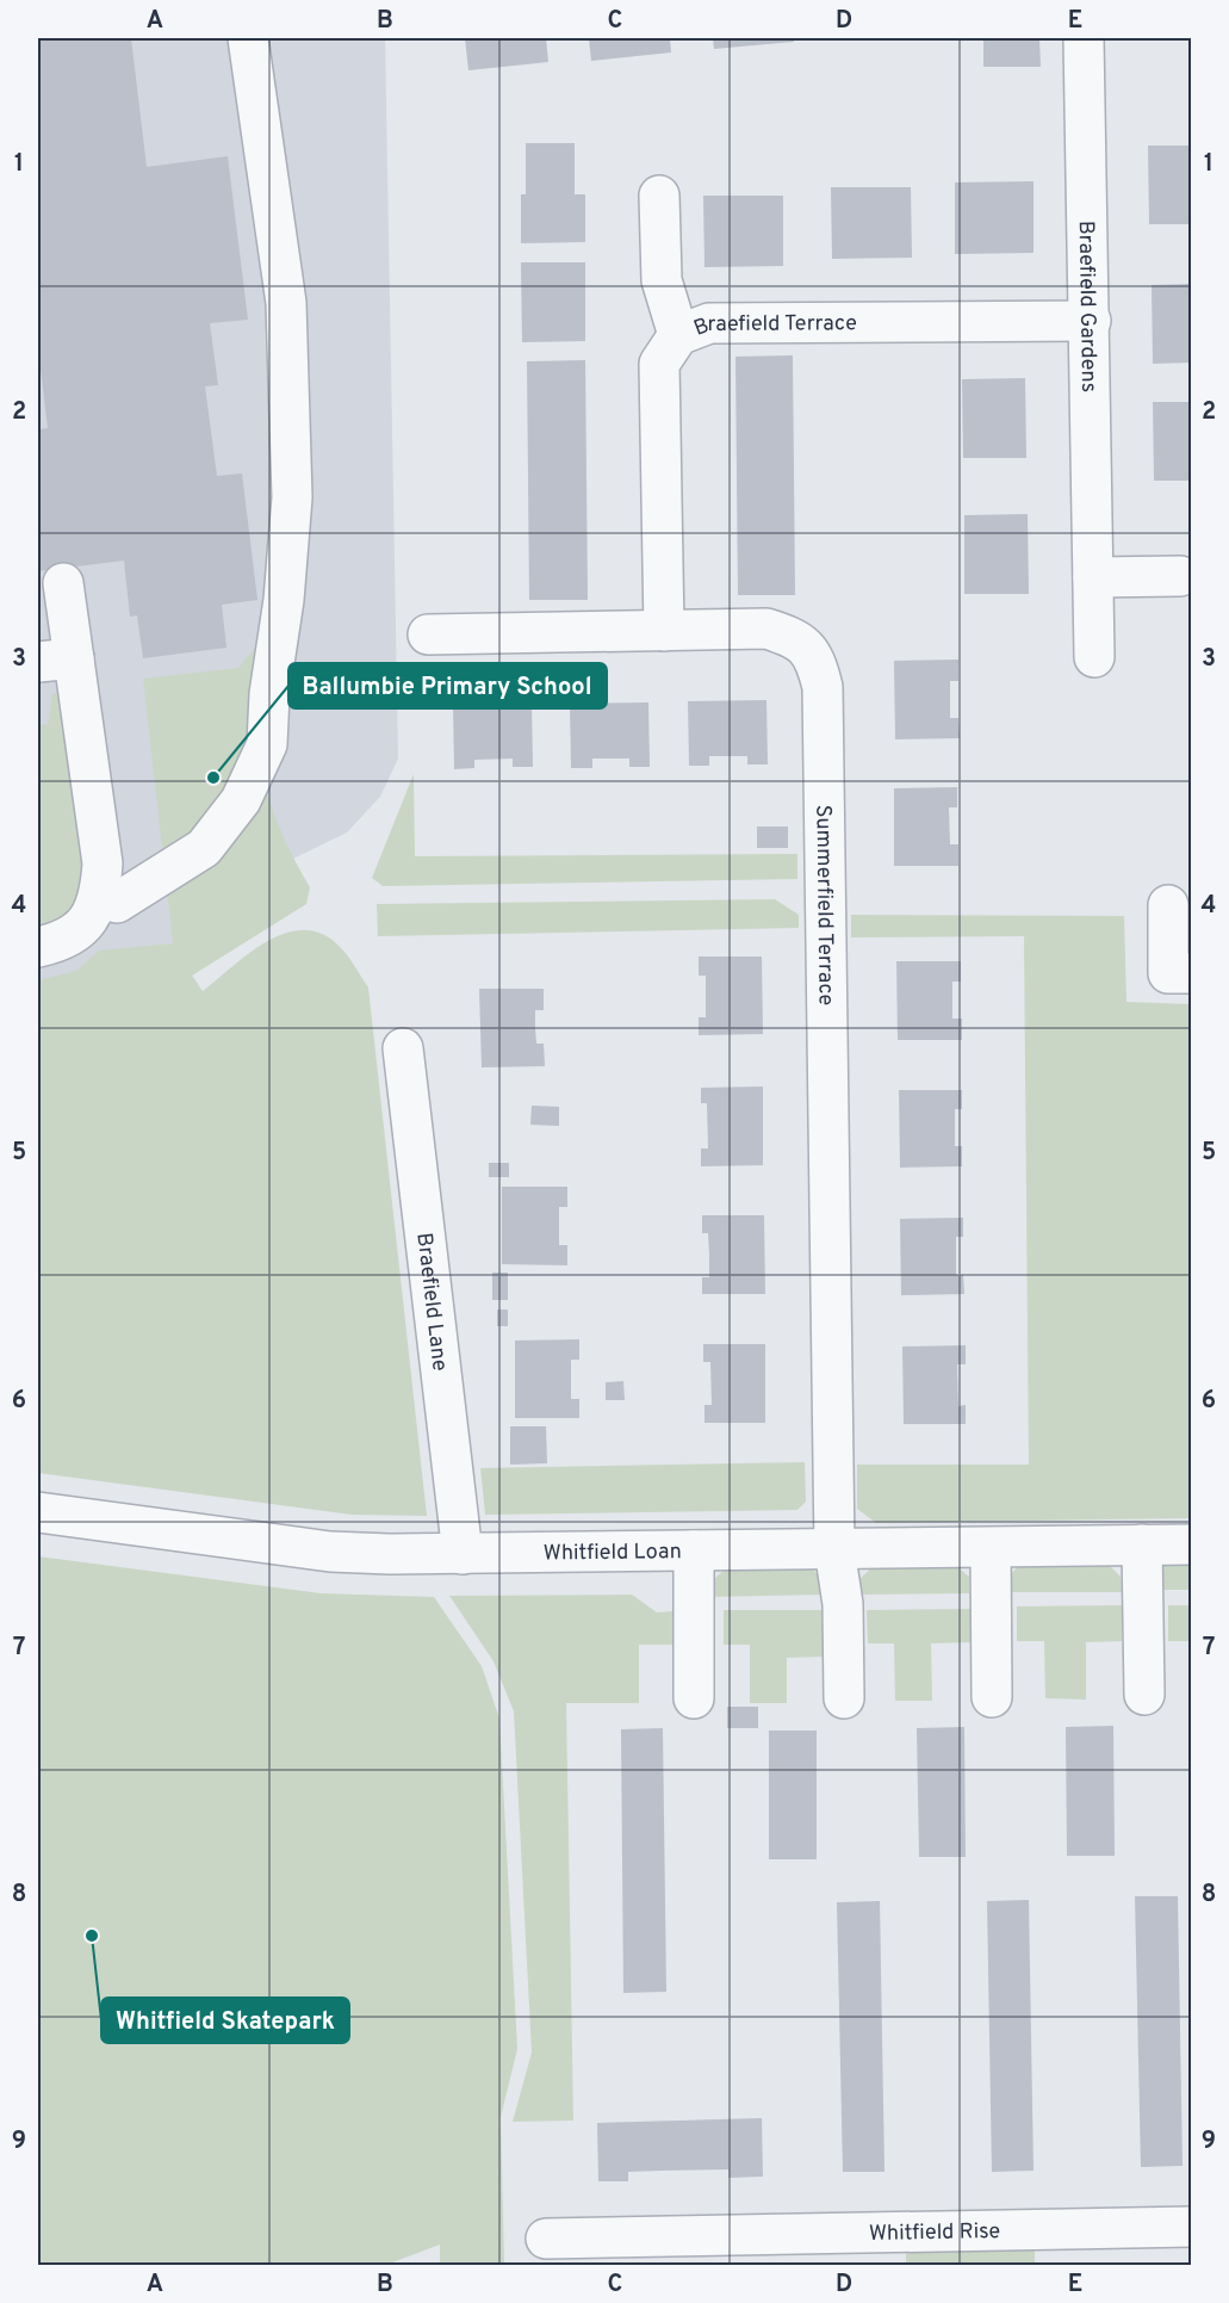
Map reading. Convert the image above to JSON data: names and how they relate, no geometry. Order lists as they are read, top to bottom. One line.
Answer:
{"streets":{"street":["Braefield Gardens","Braefield Terrace","Summerfield Terrace","Braefield Lane","Whitfield Loan","Whitfield Rise"]},"crossings":[["Braefield Gardens","Braefield Terrace"],["Braefield Terrace","Summerfield Terrace"],["Summerfield Terrace","Whitfield Loan"],["Braefield Lane","Whitfield Loan"]],"places":["Ballumbie Primary School","Whitfield Skatepark"],"grid":{"columns":["A","B","C","D","E"],"rows":["1","2","3","4","5","6","7","8","9"]}}
